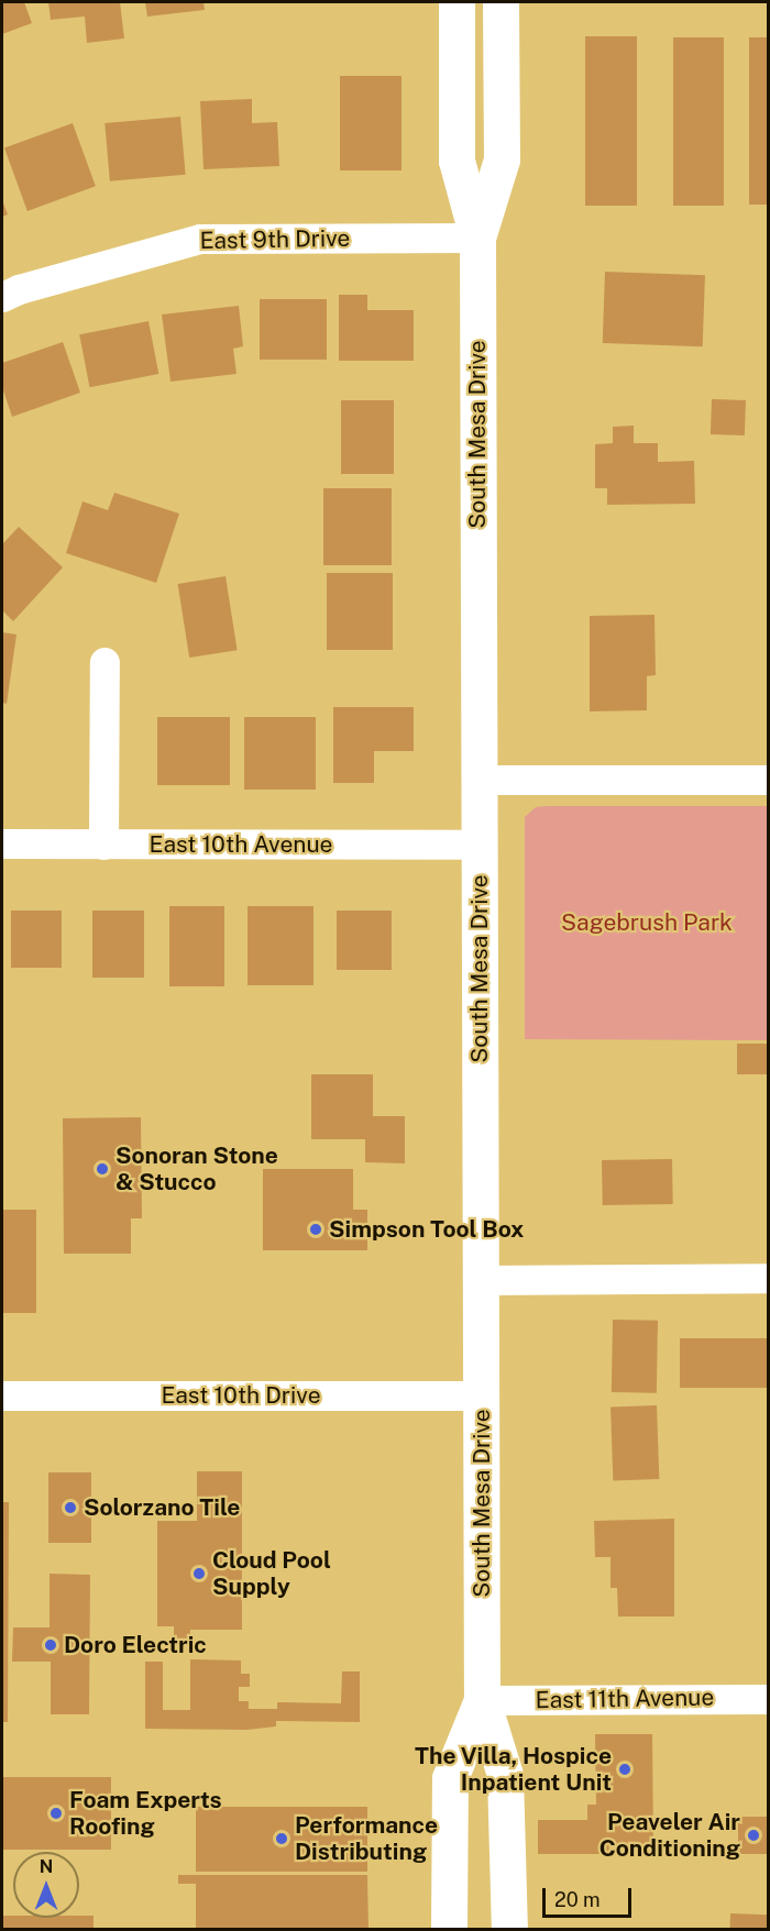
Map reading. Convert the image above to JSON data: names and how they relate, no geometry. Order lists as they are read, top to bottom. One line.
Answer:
{"streets":{"main road":["South Mesa Drive"],"street":["East 9th Drive","East 10th Avenue","East 10th Drive","East 11th Avenue"]},"crossings":[["East 9th Drive","South Mesa Drive"],["South Mesa Drive","East 10th Avenue"],["South Mesa Drive","East 10th Drive"],["South Mesa Drive","East 11th Avenue"]],"parks":["Sagebrush Park"],"places":["Sonoran Stone & Stucco","Simpson Tool Box","Solorzano Tile","Cloud Pool Supply","Doro Electric","The Villa, Hospice Inpatient Unit","Foam Experts Roofing","Peaveler Air Conditioning","Performance Distributing"],"scale_bar":"20 m","north":"top"}
